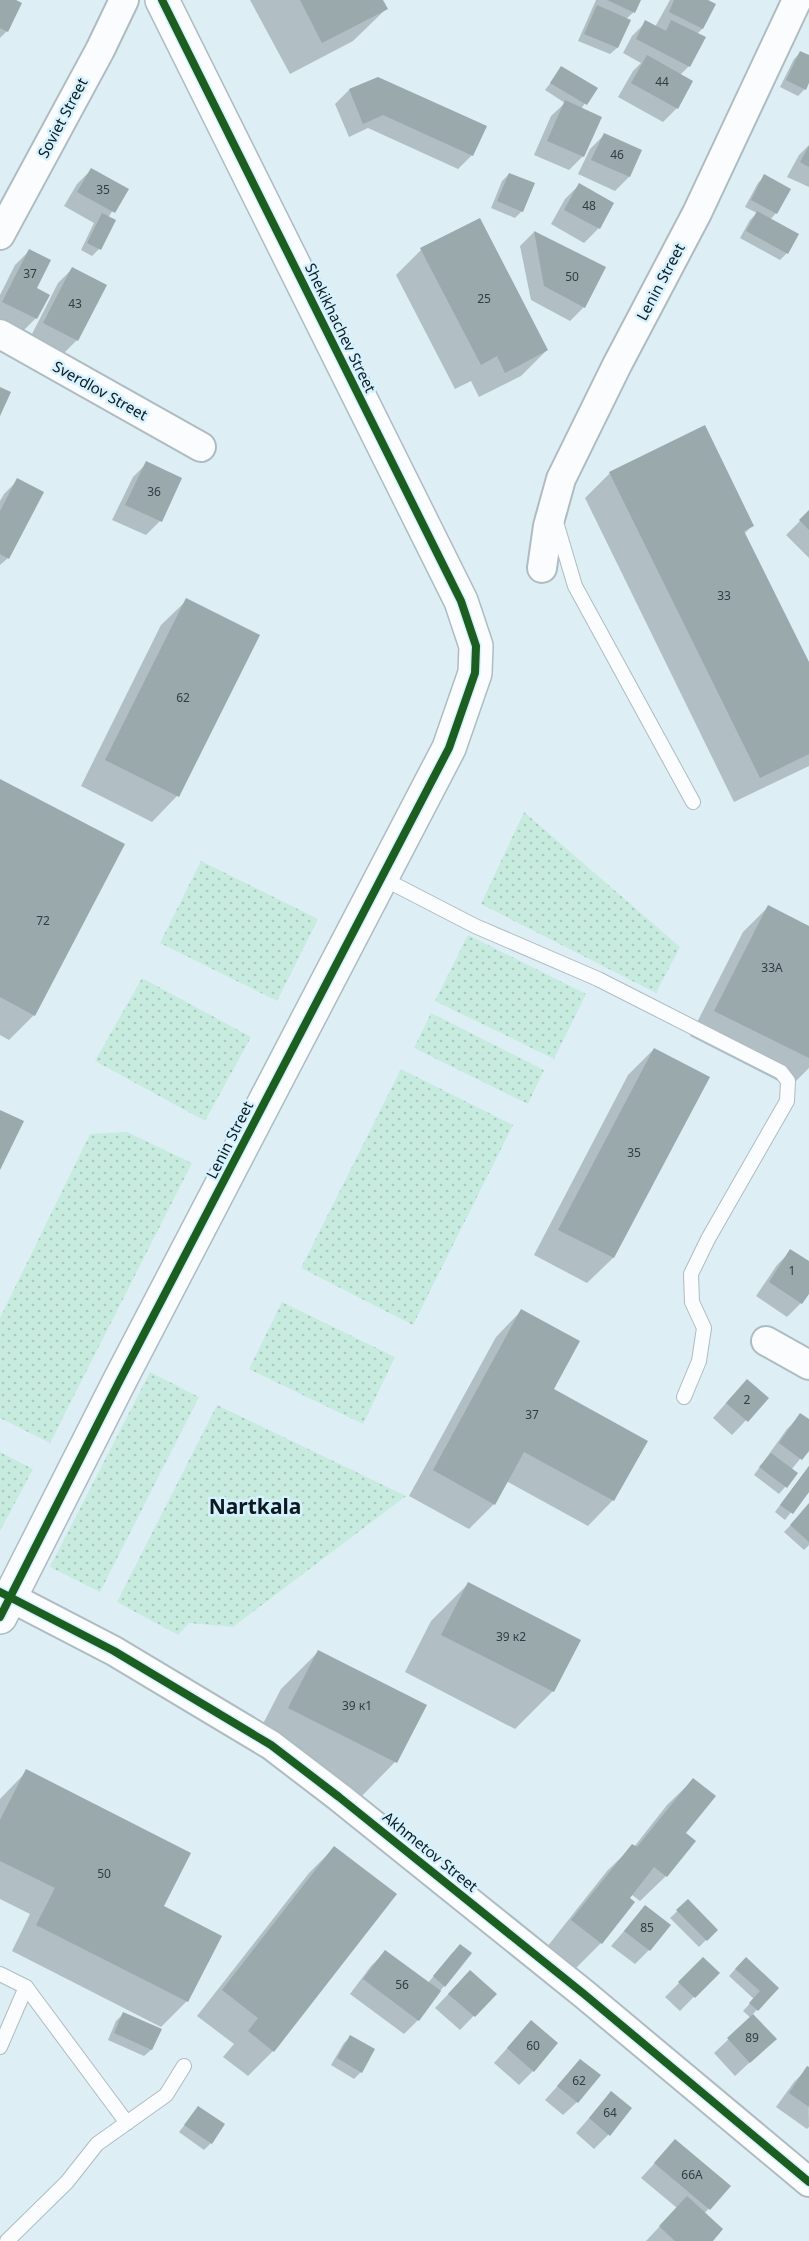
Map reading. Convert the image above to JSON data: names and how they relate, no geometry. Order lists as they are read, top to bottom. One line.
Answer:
{"streets":{"street":["Soviet Street","Lenin Street","Shekikhachev Street","Sverdlov Street","Akhmetov Street"]},"crossings":[["Lenin Street","Shekikhachev Street"],["Lenin Street","Akhmetov Street"]],"districts":["Nartkala"],"house_numbers":["44","46","35","48","37","50","25","43","36","33","62","72","33А","35","1","2","37","39 к2","39 к1","50","85","56","89","60","62","64","66А"]}
